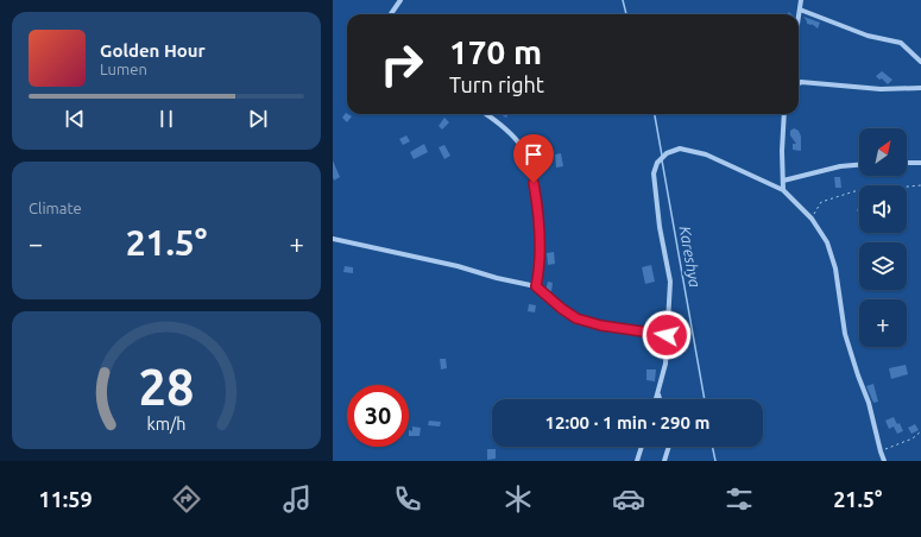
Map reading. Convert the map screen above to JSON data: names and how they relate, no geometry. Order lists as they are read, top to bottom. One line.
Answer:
{"water":["Kareshya"],"north":"top right","page":{"turn":["170 m","Turn right"],"song":["Golden Hour","Lumen"],"map_buttons":"+","tile":"Climate","heat":["−","21.5°","+"],"limit":"30","trip":"12:00 · 1 min · 290 m","tabs":["11:59","21.5°"],"gauge":["28","km/h"]}}
